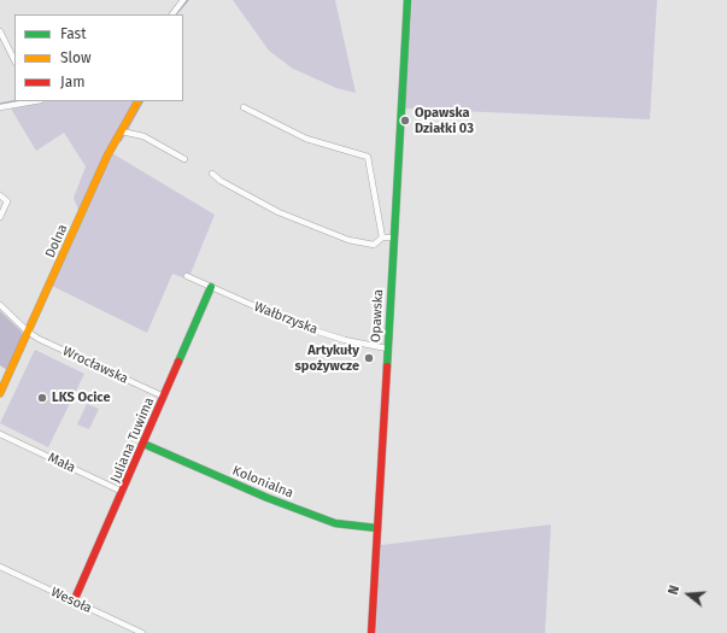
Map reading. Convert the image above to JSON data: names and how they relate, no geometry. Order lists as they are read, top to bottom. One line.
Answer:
{"streets":{"street":["Dolna","Opawska","Wałbrzyska","Wrocławska","Juliana Tuwima","Mała","Kolonialna","Wesoła"]},"crossings":[["Dolna","Wrocławska"],["Opawska","Wałbrzyska"],["Opawska","Kolonialna"],["Wałbrzyska","Juliana Tuwima"],["Wrocławska","Juliana Tuwima"],["Juliana Tuwima","Mała"],["Juliana Tuwima","Kolonialna"],["Juliana Tuwima","Wesoła"]],"places":["Opawska Działki 03","Artykuły spożywcze","LKS Ocice"],"legend":["Fast","Slow","Jam"],"north":"left"}
